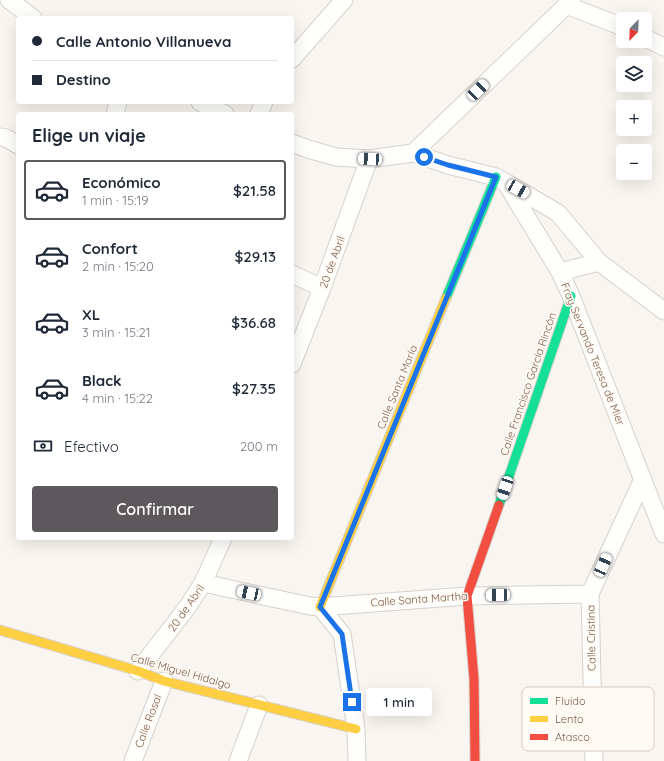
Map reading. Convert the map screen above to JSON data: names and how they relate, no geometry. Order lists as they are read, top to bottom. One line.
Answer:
{"streets":{"street":["20 de Abril","Fray Servando Teresa de Mier","Calle Francisco García Rincón","Calle Santa María","Calle Santa Martha","Calle Cristina","Calle Miguel Hidalgo","Calle Rosal"]},"crossings":[["20 de Abril","Calle Santa Martha"],["20 de Abril","Calle Miguel Hidalgo"],["Fray Servando Teresa de Mier","Calle Francisco García Rincón"],["Fray Servando Teresa de Mier","Calle Santa María"],["Fray Servando Teresa de Mier","Calle Cristina"],["Calle Francisco García Rincón","Calle Santa Martha"],["Calle Santa María","Calle Santa Martha"],["Calle Santa Martha","Calle Cristina"],["Calle Miguel Hidalgo","Calle Rosal"]],"legend":["Fluido","Lento","Atasco"],"north":"bottom left","page":{"map_buttons":["+","−"],"banner":["Calle Antonio Villanueva","Destino"],"heading":"Elige un viaje","list":[{"name":"Económico","note":"1 min · 15:19","value":"$21.58"},{"name":"Confort","note":"2 min · 15:20","value":"$29.13"},{"name":"XL","note":"3 min · 15:21","value":"$36.68"},{"name":"Black","note":"4 min · 15:22","value":"$27.35"}],"pay":["Efectivo","200 m"],"buttons":"Confirmar","bubble":"1 min"}}
